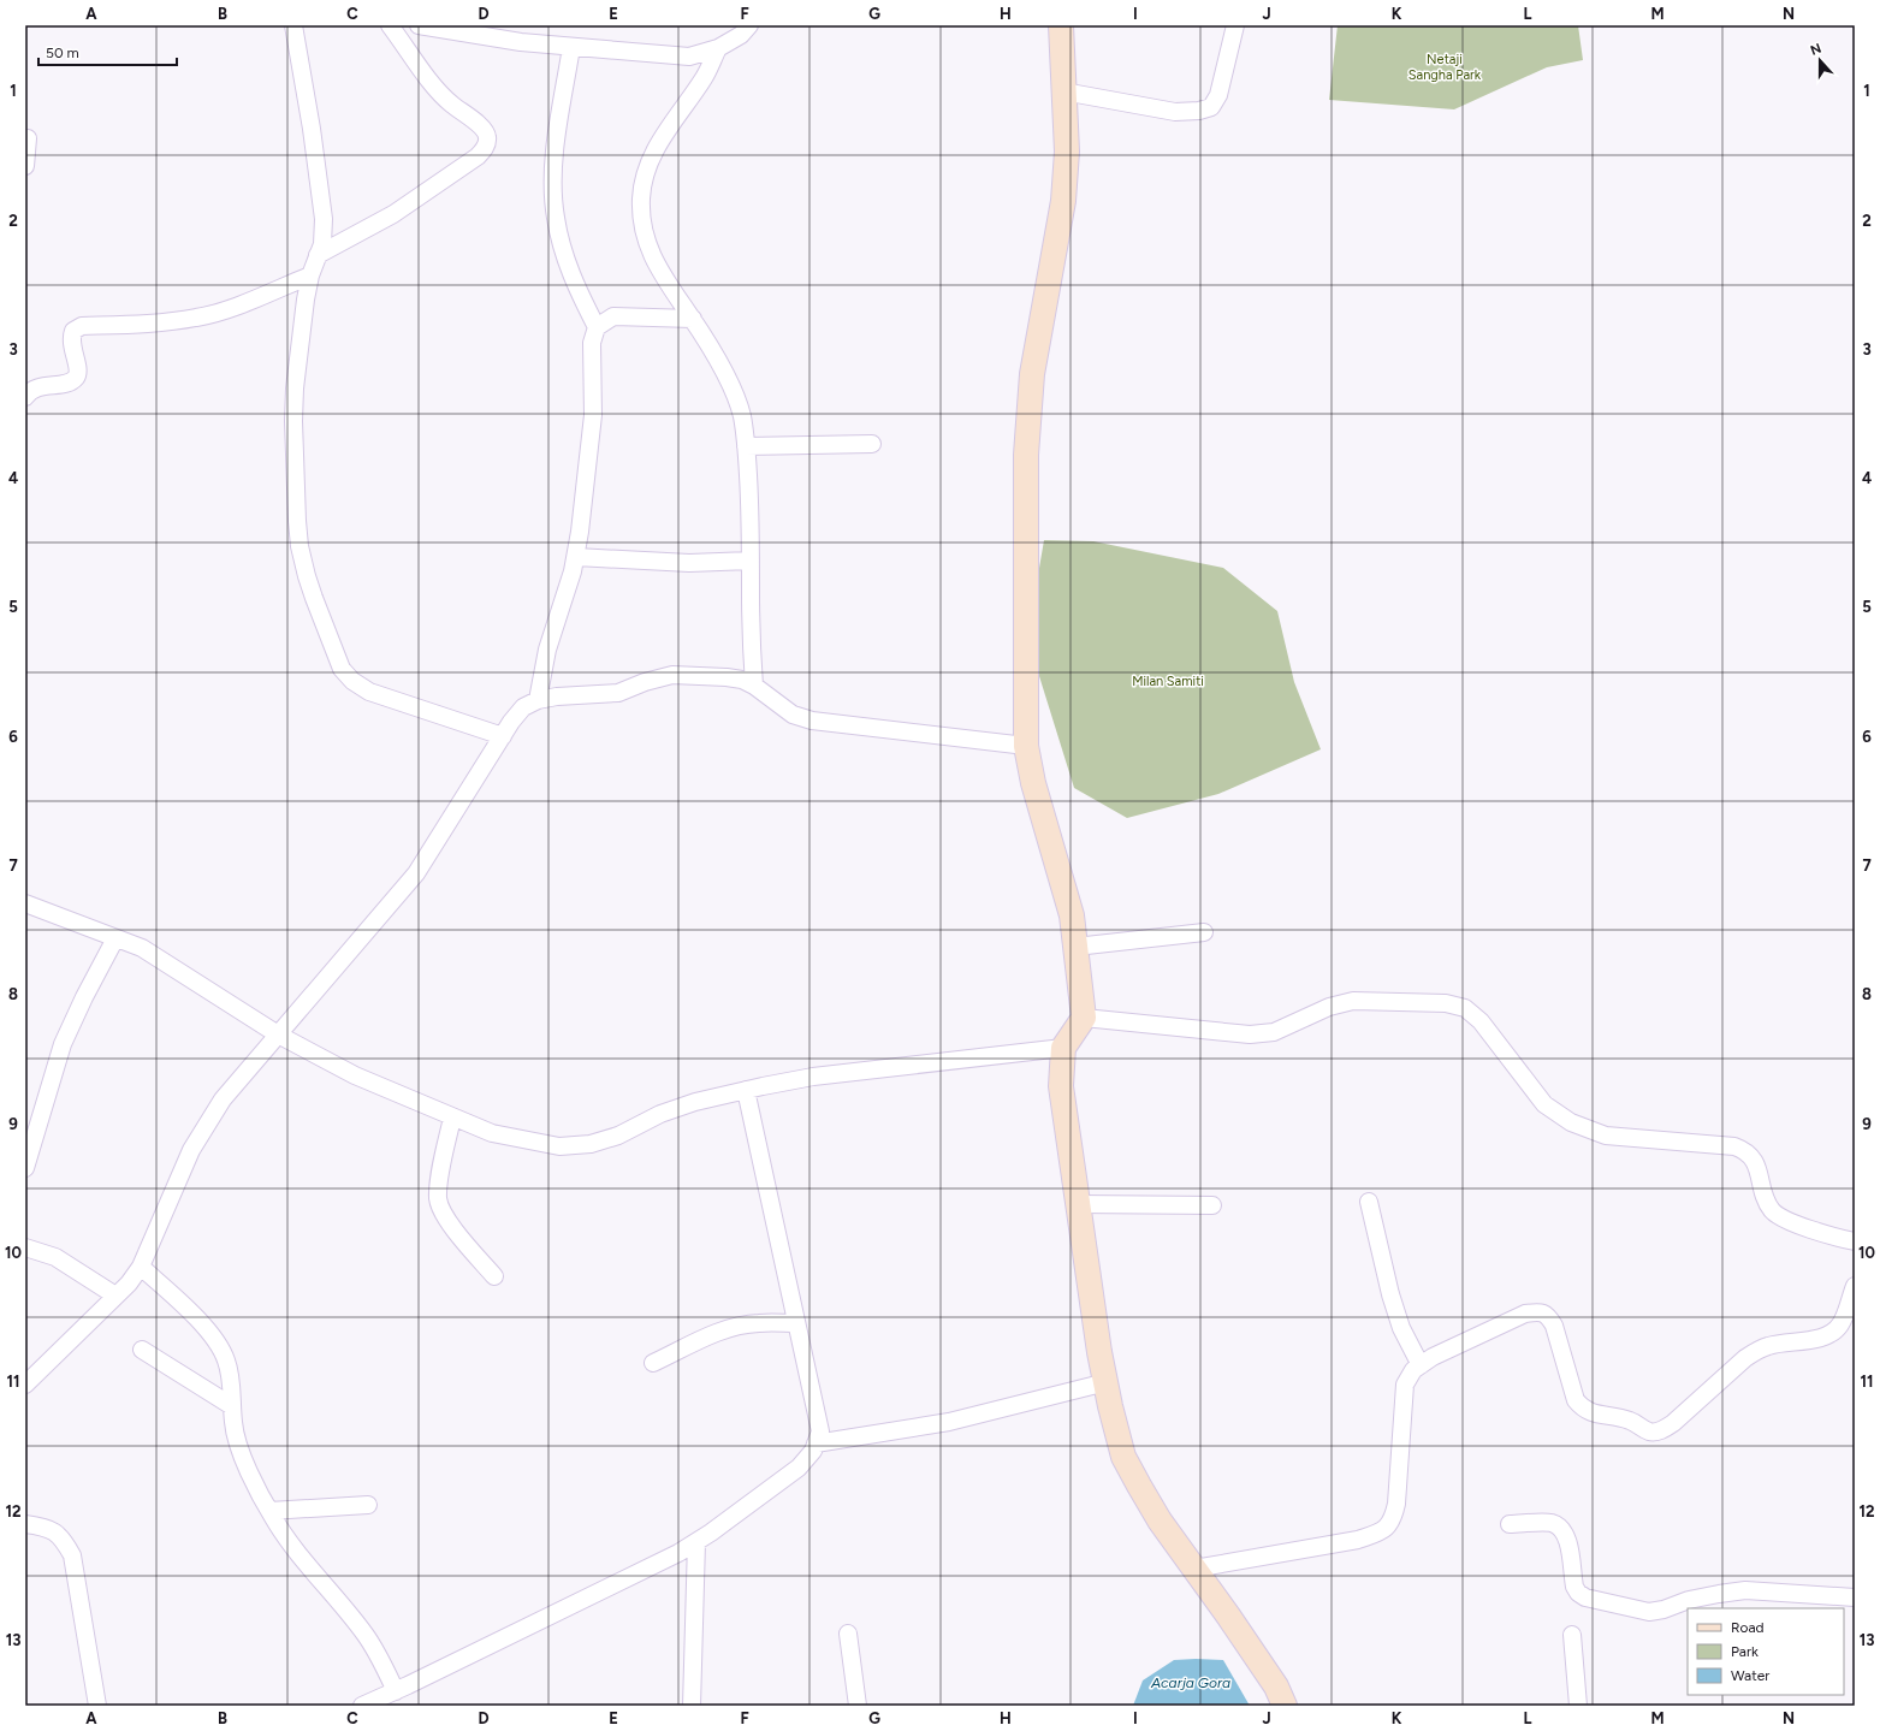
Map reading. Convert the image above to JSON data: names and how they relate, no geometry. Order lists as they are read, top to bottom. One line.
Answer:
{"water":["Acarja Gora"],"parks":["Netaji Sangha Park","Milan Samiti"],"legend":["Road","Park","Water"],"scale_bar":"50 m","north":"top","grid":{"columns":["A","B","C","D","E","F","G","H","I","J","K","L","M","N"],"rows":["1","2","3","4","5","6","7","8","9","10","11","12","13"]}}
